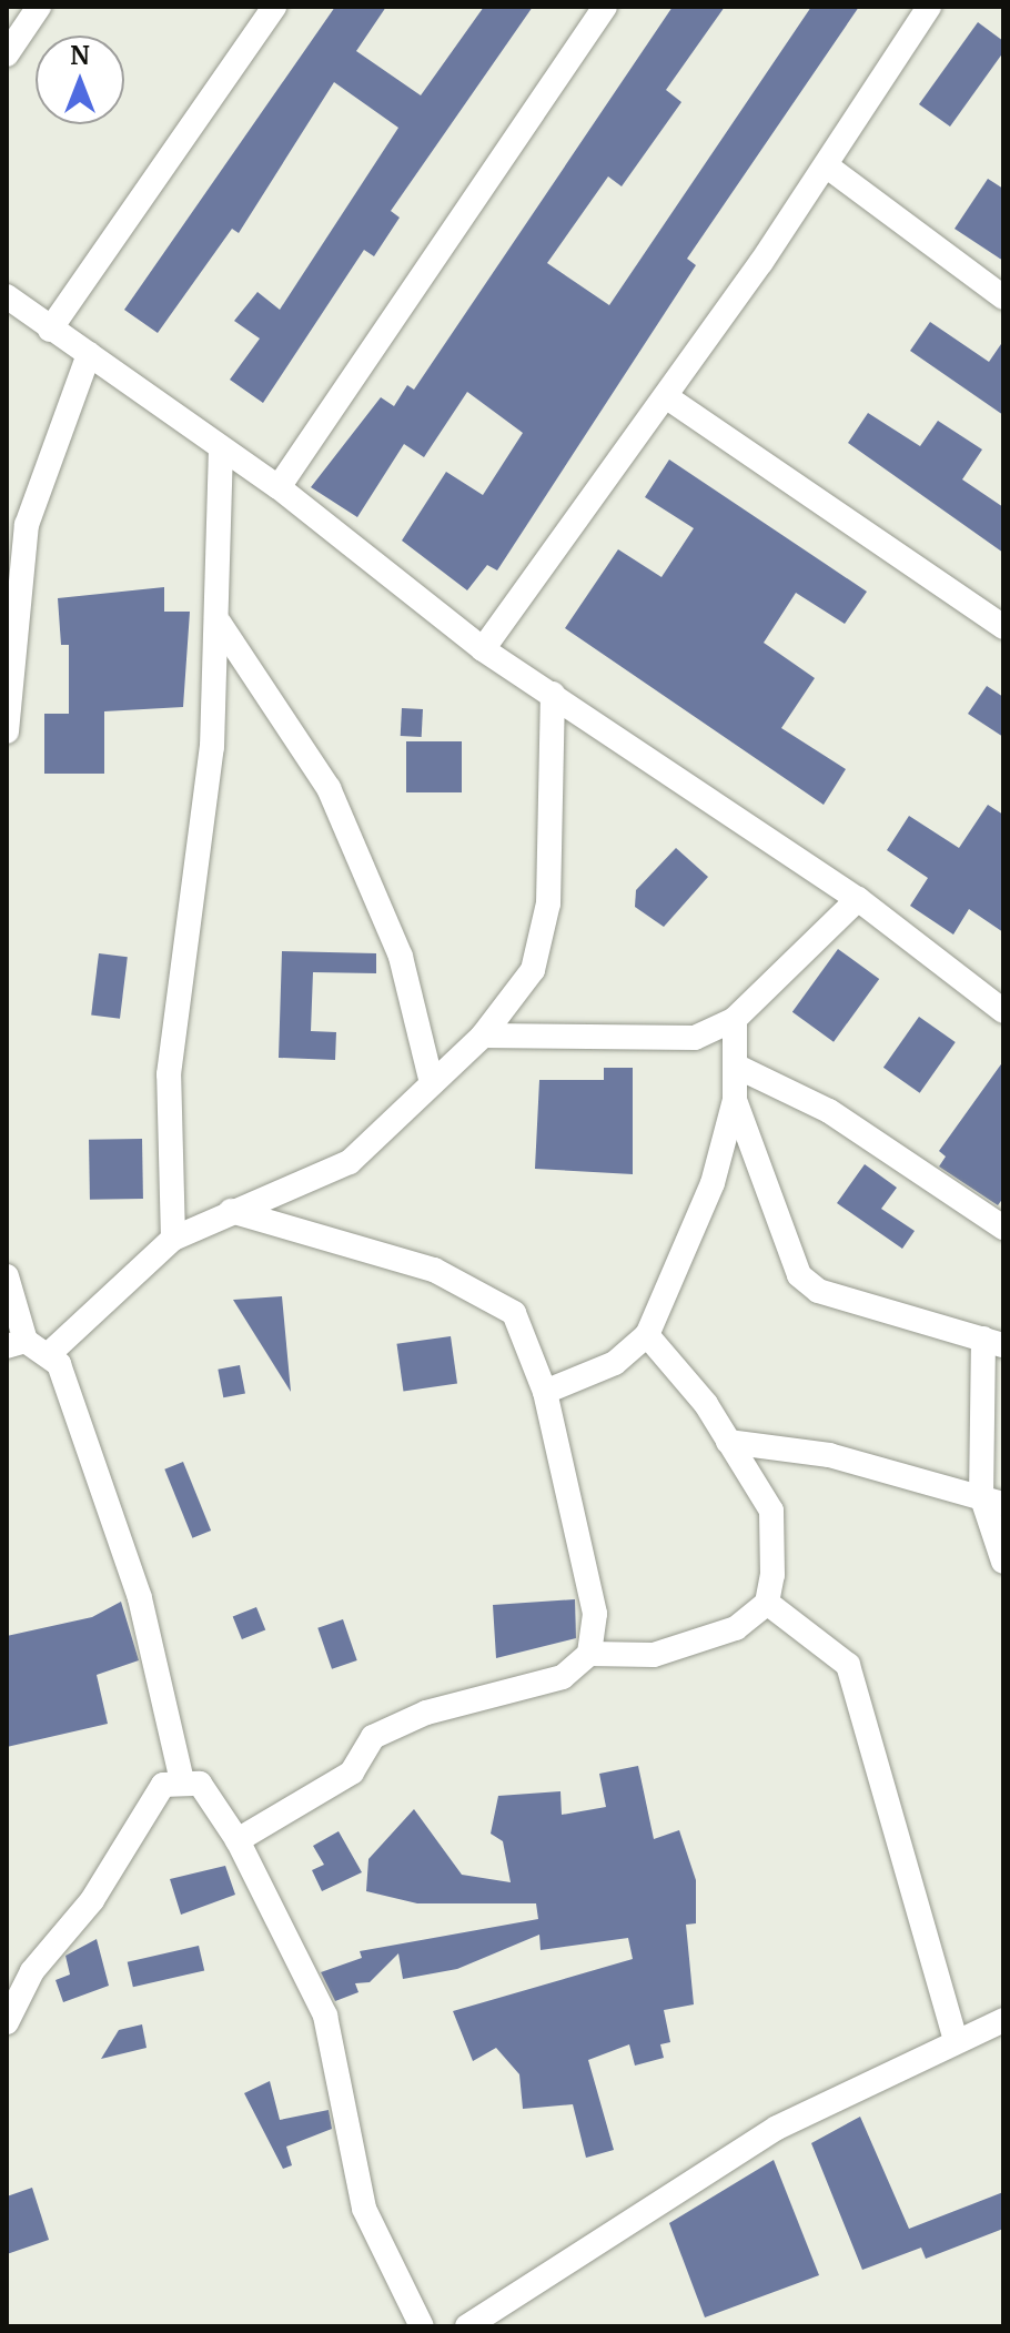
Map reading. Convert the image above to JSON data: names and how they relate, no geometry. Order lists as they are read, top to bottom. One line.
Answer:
{"north":"top"}
